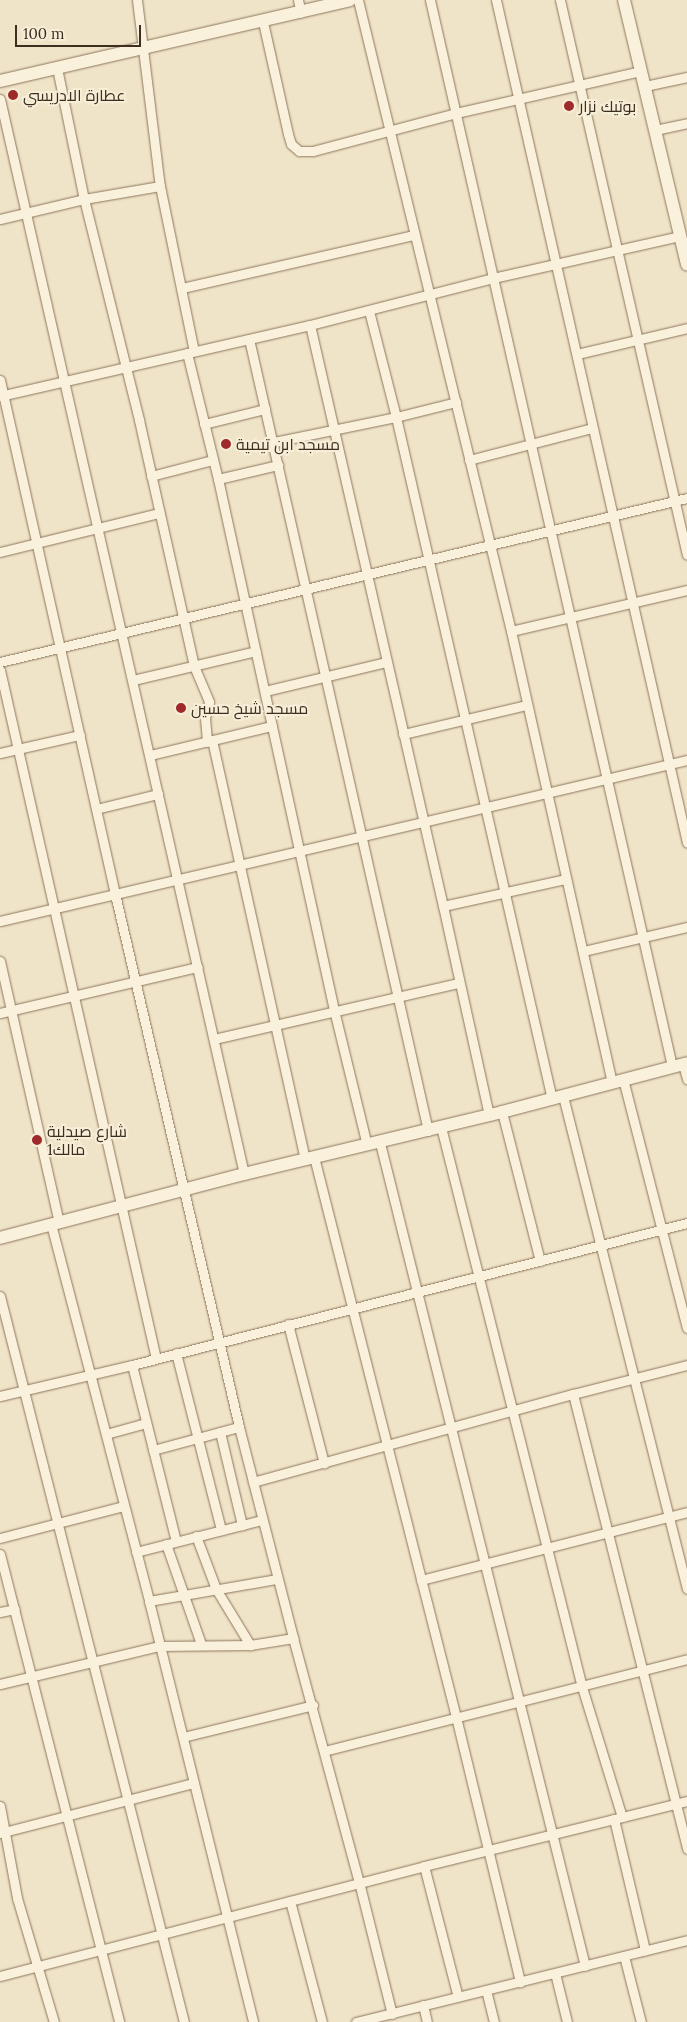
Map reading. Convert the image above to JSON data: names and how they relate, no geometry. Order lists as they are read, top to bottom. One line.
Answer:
{"places":["عطارة الادريسي","بوتيك نزار","مسجد ابن تيمية","مسجد شيخ حسين","شارع صيدلية مالك1"],"scale_bar":"100 m"}
